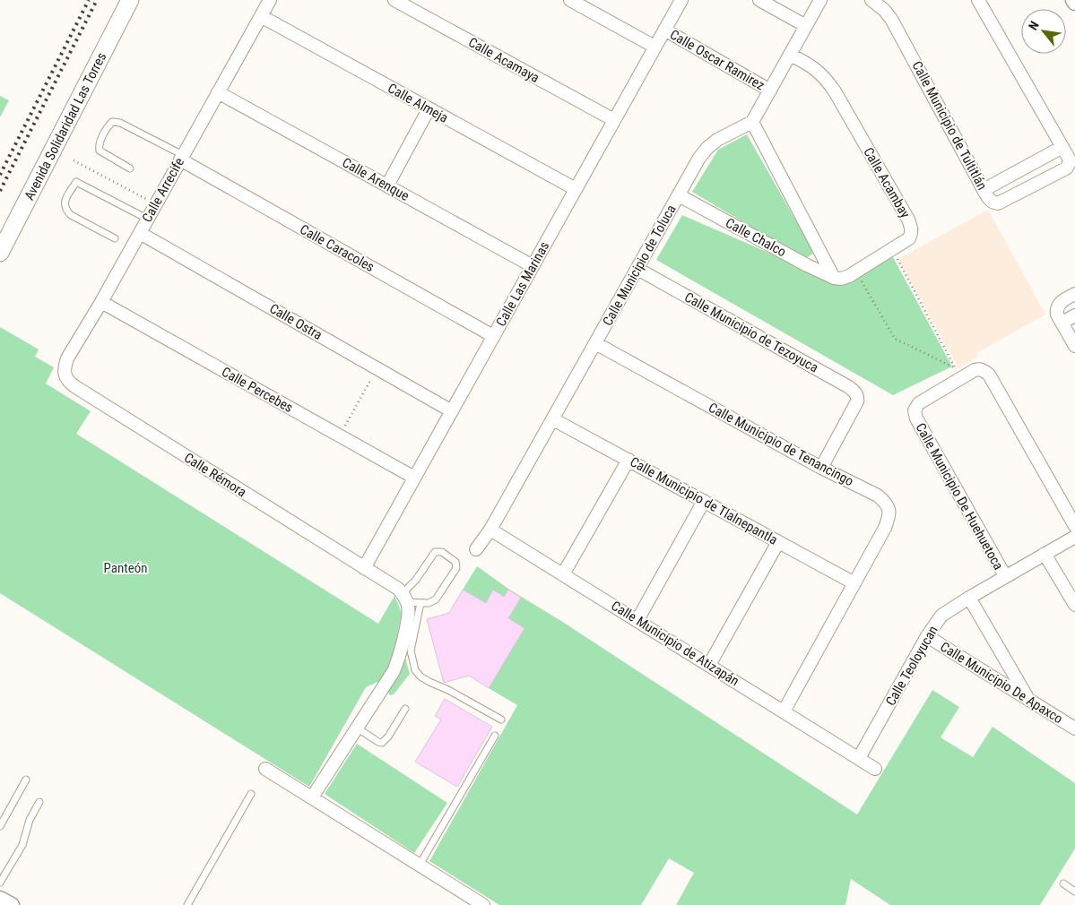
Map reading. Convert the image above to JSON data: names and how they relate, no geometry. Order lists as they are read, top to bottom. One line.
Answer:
{"streets":{"main road":["Avenida Solidaridad Las Torres"],"street":["Calle Acamaya","Calle Oscar Ramirez","Calle Almeja","Calle Municipio de Tultitlán","Calle Arenque","Calle Acambay","Calle Arrecife","Calle Chalco","Calle Caracoles","Calle Municipio de Toluca","Calle Las Marinas","Calle Ostra","Calle Municipio de Tezoyuca","Calle Percebes","Calle Municipio de Tenancingo","Calle Rémora","Calle Municipio De Huehuetoca","Calle Municipio de Tlalnepantla","Calle Municipio de Atizapán","Calle Teoloyucan","Calle Municipio De Apaxco"]},"crossings":[["Calle Acamaya","Calle Las Marinas"],["Calle Oscar Ramirez","Calle Las Marinas"],["Calle Almeja","Calle Arrecife"],["Calle Almeja","Calle Las Marinas"],["Calle Arenque","Calle Arrecife"],["Calle Arenque","Calle Las Marinas"],["Calle Acambay","Calle Chalco"],["Calle Arrecife","Calle Caracoles"],["Calle Arrecife","Calle Ostra"],["Calle Arrecife","Calle Percebes"],["Calle Arrecife","Calle Rémora"],["Calle Chalco","Calle Municipio de Toluca"],["Calle Caracoles","Calle Las Marinas"],["Calle Municipio de Toluca","Calle Municipio de Tezoyuca"],["Calle Municipio de Toluca","Calle Municipio de Tenancingo"],["Calle Municipio de Toluca","Calle Municipio de Tlalnepantla"],["Calle Municipio de Toluca","Calle Municipio de Atizapán"],["Calle Las Marinas","Calle Ostra"],["Calle Las Marinas","Calle Percebes"],["Calle Las Marinas","Calle Rémora"],["Calle Municipio de Tezoyuca","Calle Municipio de Tenancingo"],["Calle Municipio de Tenancingo","Calle Municipio de Tlalnepantla"],["Calle Municipio De Huehuetoca","Calle Teoloyucan"],["Calle Municipio de Atizapán","Calle Teoloyucan"],["Calle Teoloyucan","Calle Municipio De Apaxco"]],"parks":["Panteón"],"north":"top left"}
